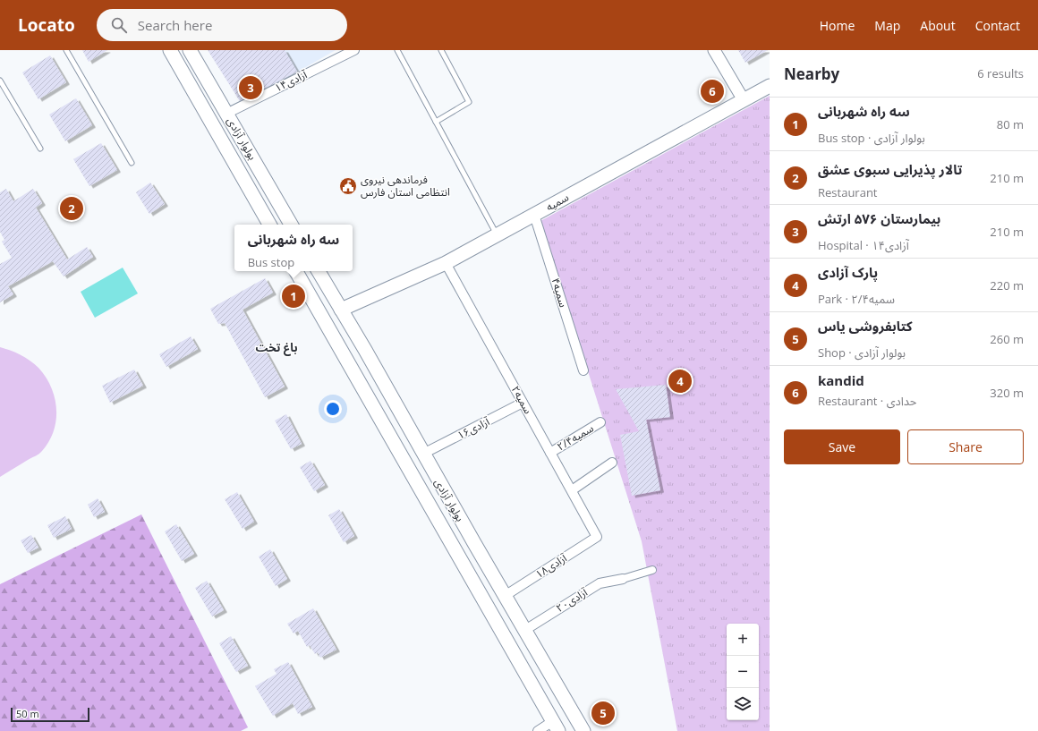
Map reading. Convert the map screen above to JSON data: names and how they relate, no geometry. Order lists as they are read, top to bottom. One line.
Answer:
{"streets":{"main road":["بولوار آزادی","سمیه"],"street":["آزادی۱۴","سمیه۴","۲سمیه","آزادی۱۶","سمیه۲/۴","آزادی۱۸","آزادی۲۰"]},"crossings":[["آزادی۱۴","بولوار آزادی"],["بولوار آزادی","سمیه"],["بولوار آزادی","آزادی۱۶"],["بولوار آزادی","آزادی۱۸"],["بولوار آزادی","آزادی۲۰"],["سمیه","سمیه۴"],["سمیه","۲سمیه"],["۲سمیه","آزادی۱۶"],["۲سمیه","سمیه۲/۴"],["۲سمیه","آزادی۱۸"]],"districts":["باغ تخت"],"places":{"public building":["فرماندهی نیروی انتظامی استان فارس"]},"scale_bar":"50 m","page":{"header":"Locato","search":"Search here","nav":["Home","Map","About","Contact"],"heading":["Nearby","6 results"],"pins":["3","6","2","1","4","5"],"list":[{"mark":"1","name":"سه راه شهربانی","note":"Bus stop · بولوار آزادی","value":"80 m"},{"mark":"2","name":"تالار پذیرایی سبوی عشق","note":"Restaurant","value":"210 m"},{"mark":"3","name":"بیمارستان ۵۷۶ ارتش","note":"Hospital · آزادی۱۴","value":"210 m"},{"mark":"4","name":"پارک آزادی","note":"Park · سمیه۲/۴","value":"220 m"},{"mark":"5","name":"کتابفروشی یاس","note":"Shop · بولوار آزادی","value":"260 m"},{"mark":"6","name":"kandid","note":"Restaurant · حدادی","value":"320 m"}],"popup":["سه راه شهربانی","Bus stop"],"buttons":["Save","Share"],"map_buttons":["+","−"],"scale":"50 m"}}
